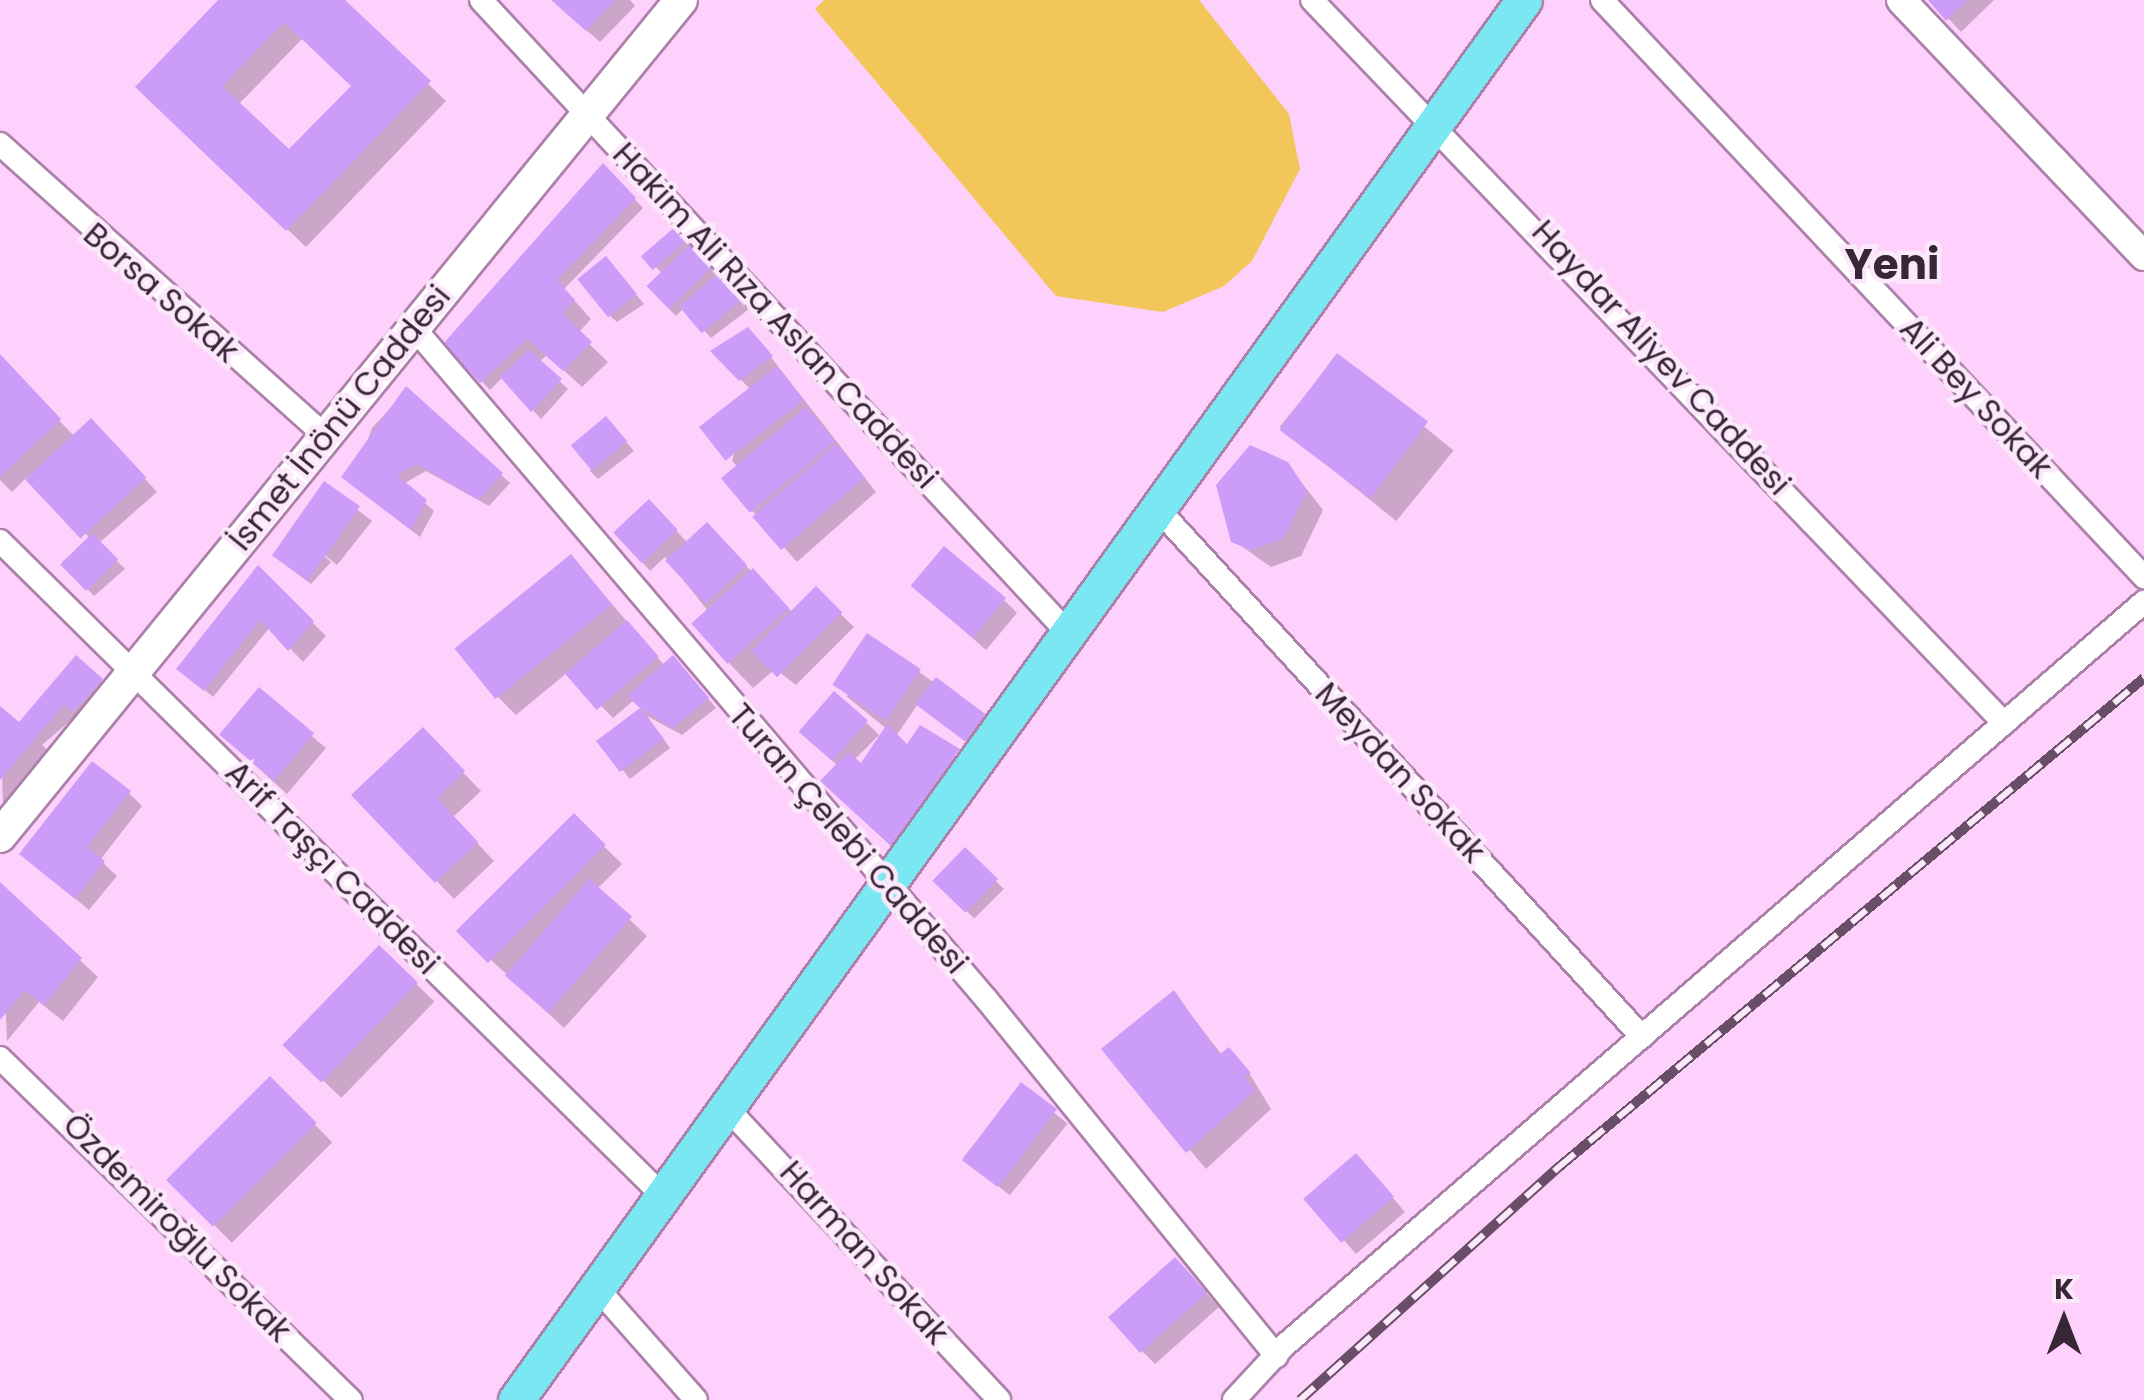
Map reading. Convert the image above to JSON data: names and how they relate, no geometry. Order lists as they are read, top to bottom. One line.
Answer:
{"streets":{"main road":["İsmet İnönü Caddesi"],"street":["Borsa Sokak","Hakim Ali Rıza Aslan Caddesi","Haydar Aliyev Caddesi","Ali Bey Sokak","Meydan Sokak","Turan Çelebi Caddesi","Arif Taşçı Caddesi","Özdemiroğlu Sokak","Harman Sokak"]},"crossings":[["Borsa Sokak","İsmet İnönü Caddesi"],["Hakim Ali Rıza Aslan Caddesi","İsmet İnönü Caddesi"],["İsmet İnönü Caddesi","Turan Çelebi Caddesi"],["İsmet İnönü Caddesi","Arif Taşçı Caddesi"]],"districts":["Yeni"],"north":"top"}
